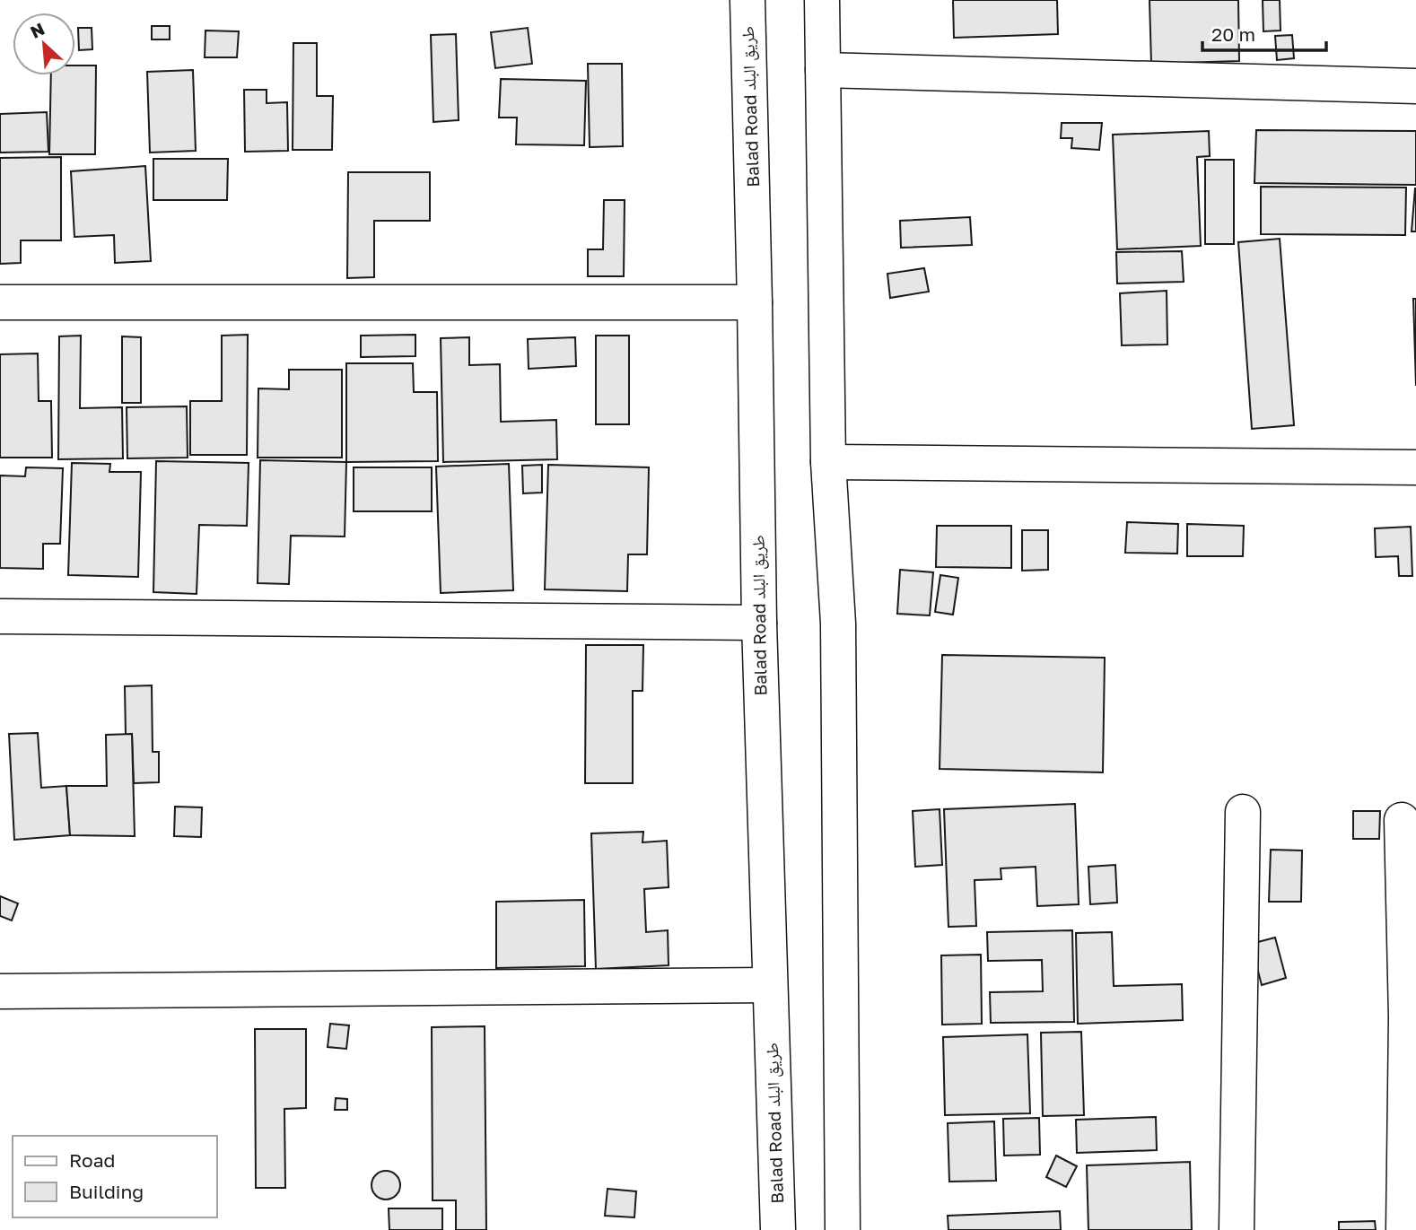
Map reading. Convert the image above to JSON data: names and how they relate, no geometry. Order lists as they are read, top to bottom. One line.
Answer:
{"streets":{"main road":["Balad Road طريق البلد"]},"legend":["Road","Building"],"scale_bar":"20 m","north":"top left"}
